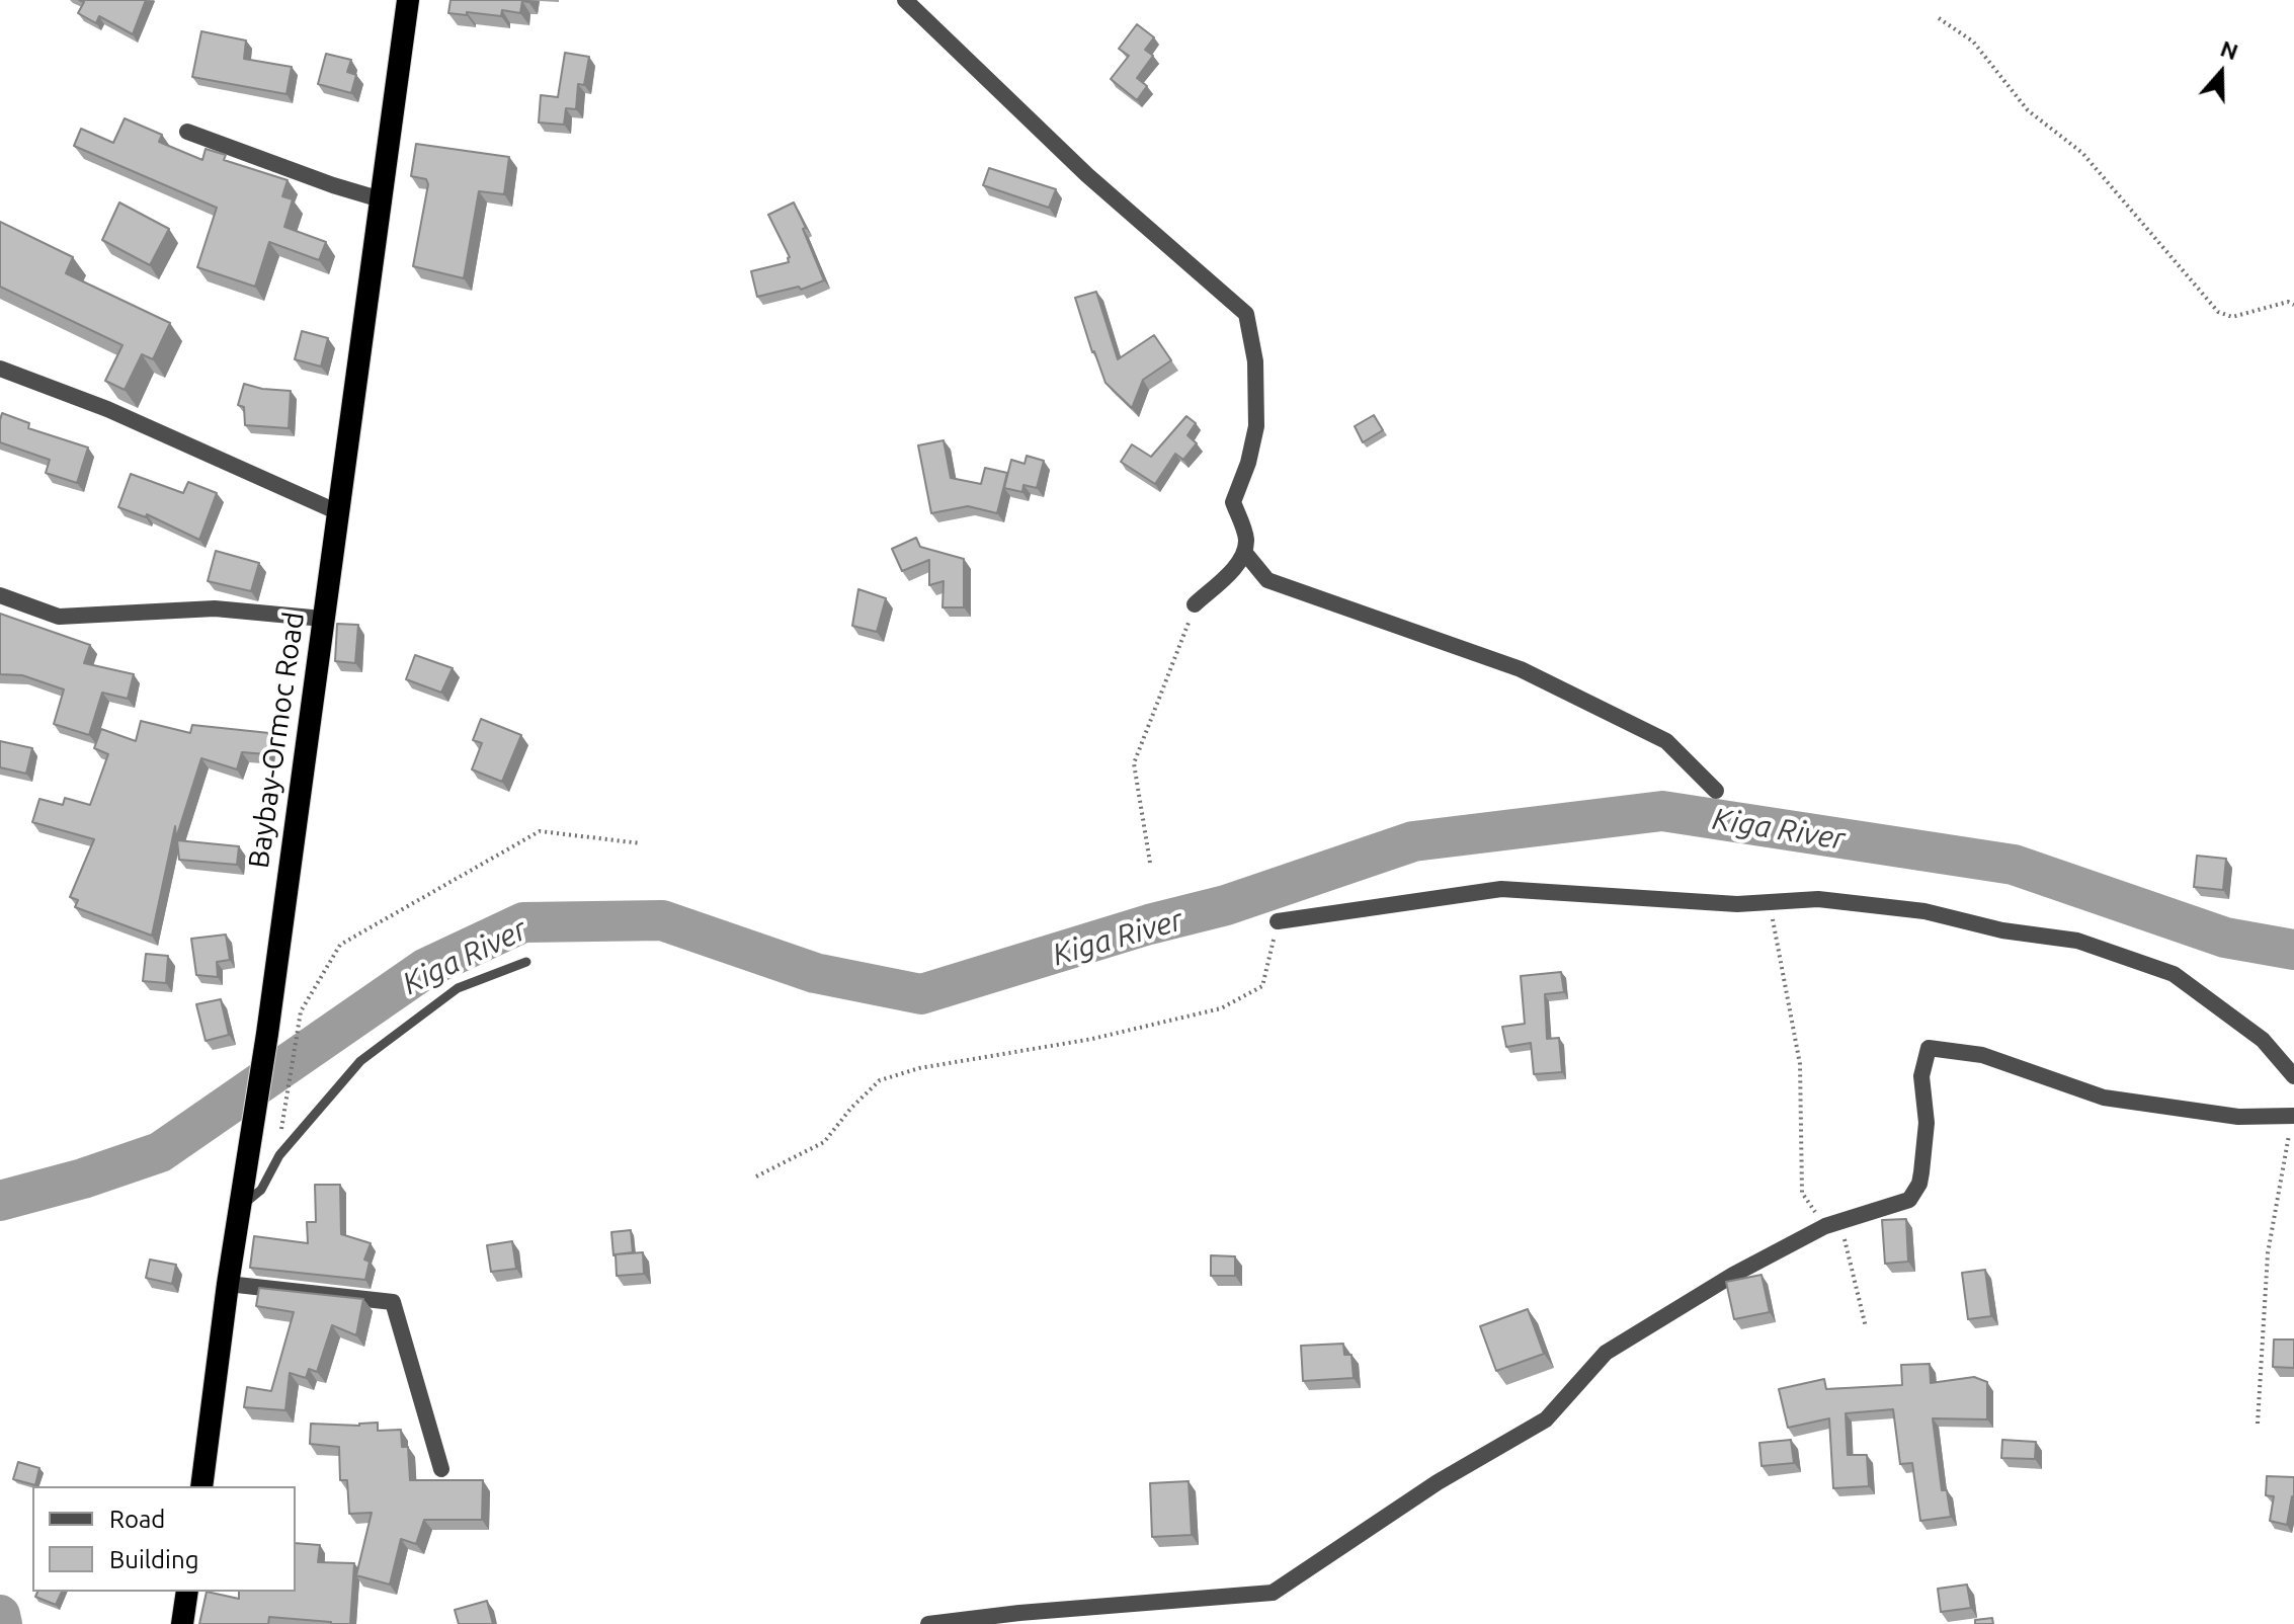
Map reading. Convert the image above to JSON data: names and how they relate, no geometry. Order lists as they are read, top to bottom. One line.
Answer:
{"streets":{"highway":["Baybay-Ormoc Road"]},"water":["Kiga River"],"legend":["Road","Building"],"north":"top"}
